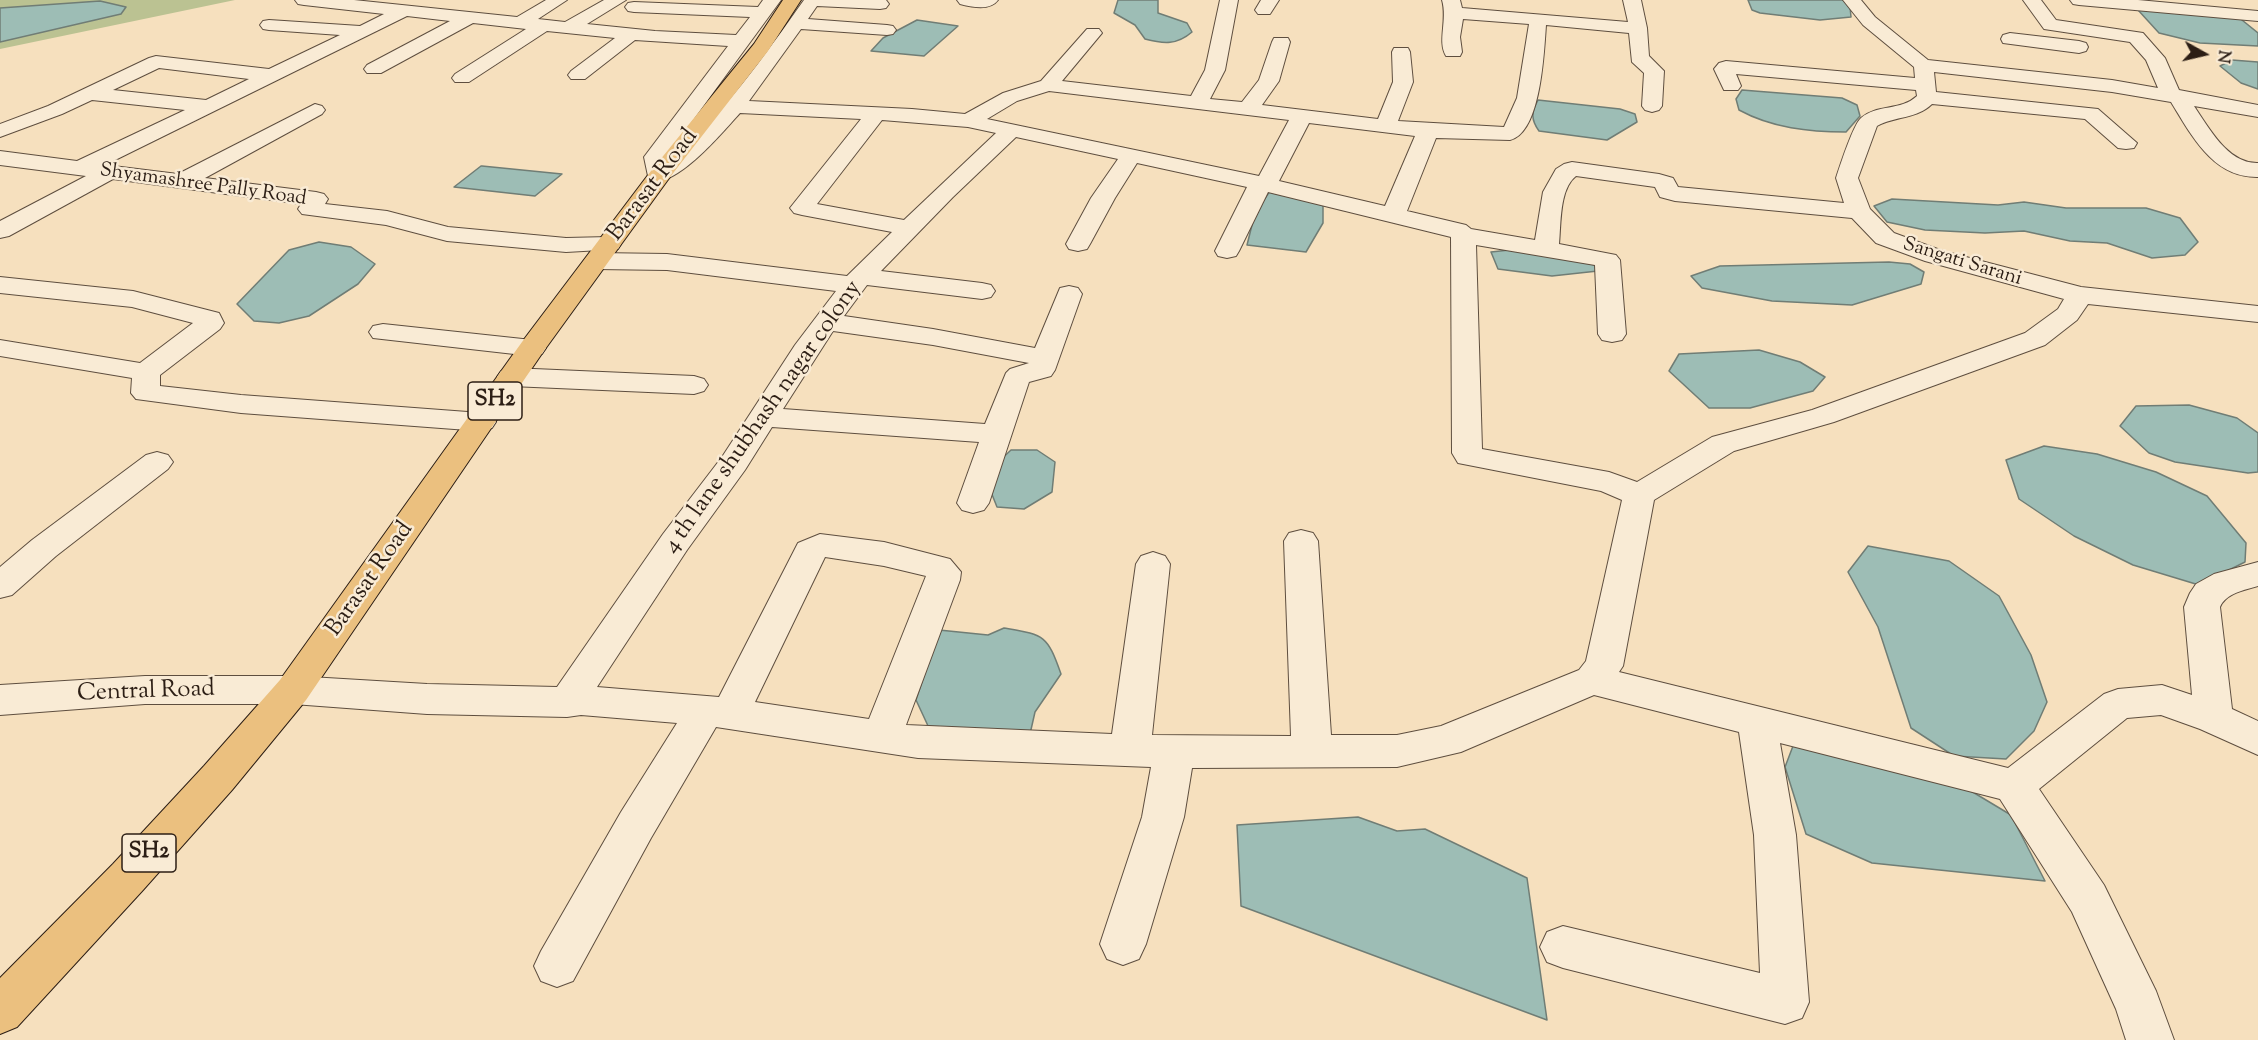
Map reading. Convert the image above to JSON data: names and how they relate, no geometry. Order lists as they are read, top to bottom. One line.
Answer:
{"streets":{"main road":["Barasat Road","SH2"],"street":["Shyamashree Pally Road","Sangati Sarani","4 th lane shubhash nagar colony","Central Road"]},"crossings":[["Shyamashree Pally Road","Barasat Road"],["Barasat Road","Central Road"],["4 th lane shubhash nagar colony","Central Road"]],"north":"right"}
